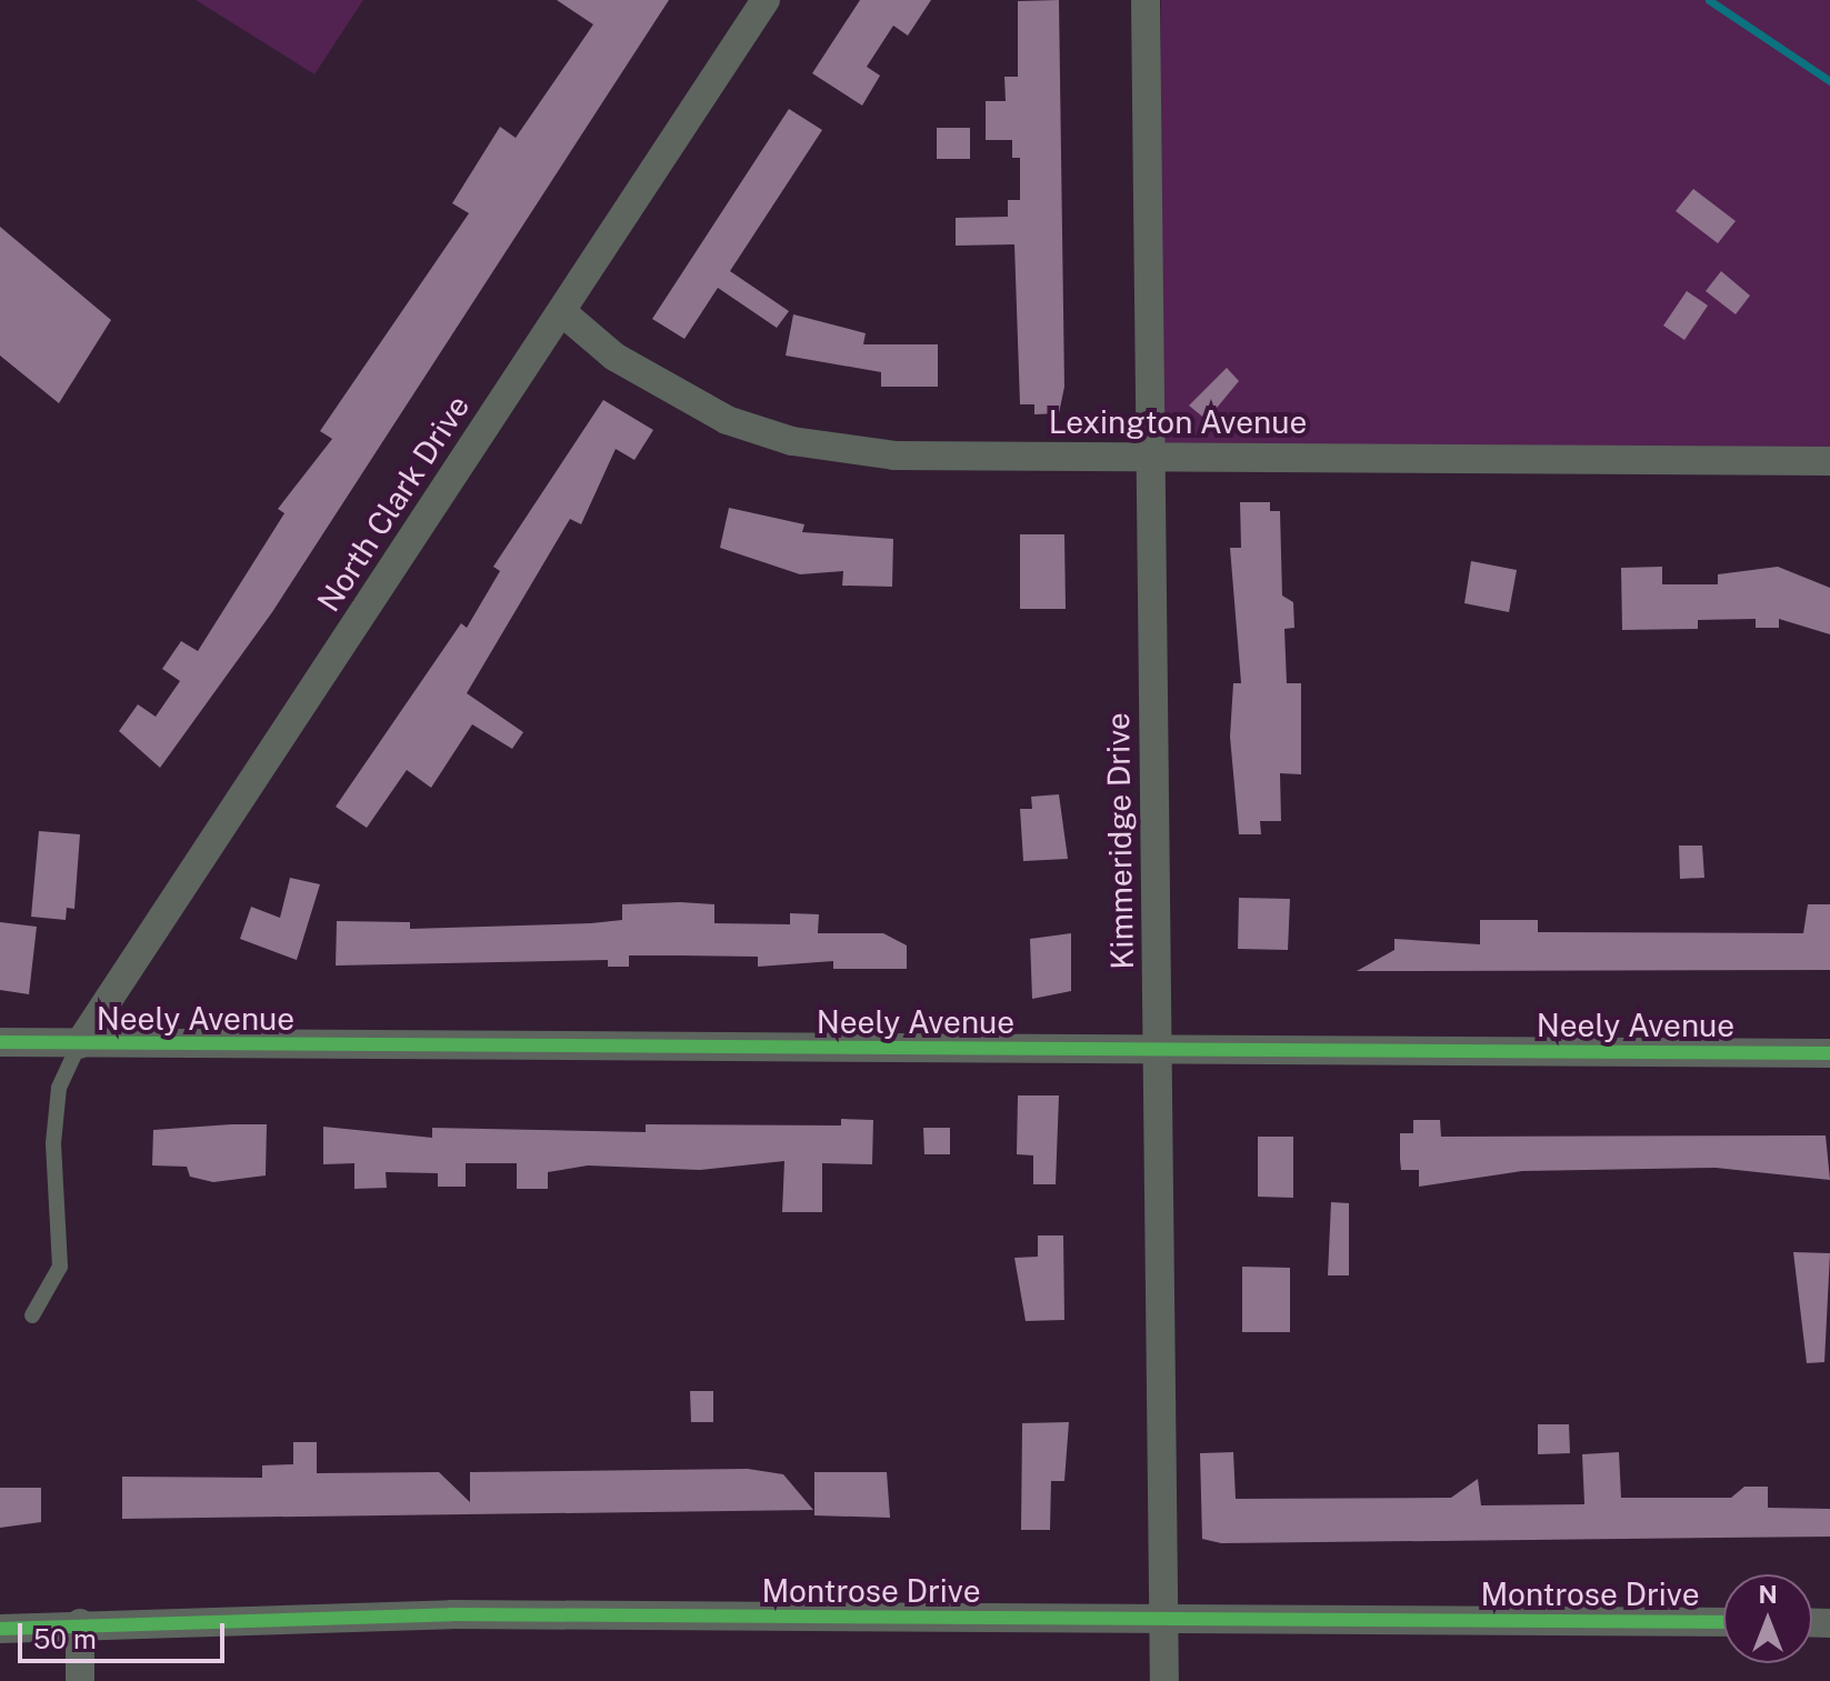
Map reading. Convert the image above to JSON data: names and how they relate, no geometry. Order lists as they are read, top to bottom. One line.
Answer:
{"streets":{"street":["Lexington Avenue","North Clark Drive","Kimmeridge Drive","Neely Avenue","Montrose Drive"]},"crossings":[["Lexington Avenue","North Clark Drive"],["Lexington Avenue","Kimmeridge Drive"],["North Clark Drive","Neely Avenue"],["Kimmeridge Drive","Neely Avenue"],["Kimmeridge Drive","Montrose Drive"]],"scale_bar":"50 m","north":"top"}
